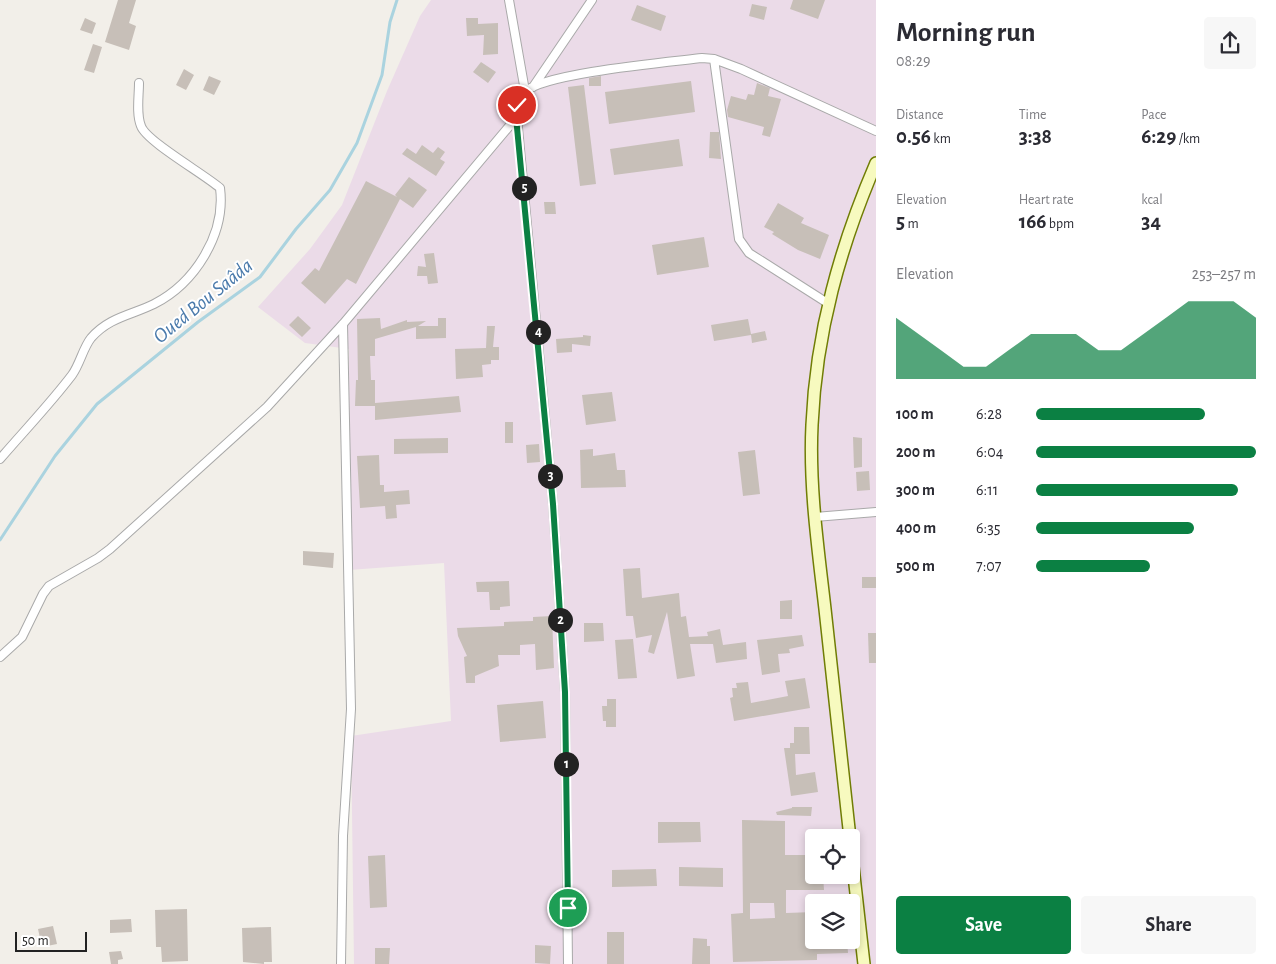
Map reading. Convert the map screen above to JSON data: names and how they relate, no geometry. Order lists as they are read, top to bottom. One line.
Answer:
{"water":["Oued Bou Saâda"],"scale_bar":"50 m","page":{"heading":["Morning run","08:29"],"stats":[["Distance","0.56 km"],["Time","3:38"],["Pace","6:29 /km"],["Elevation","5 m"],["Heart rate","166 bpm"],["kcal","34"]],"pins":["5","4","3","2","1"],"chart":["Elevation","253–257 m"],"list":[{"name":"100 m","note":"6:28"},{"name":"200 m","note":"6:04"},{"name":"300 m","note":"6:11"},{"name":"400 m","note":"6:35"},{"name":"500 m","note":"7:07"}],"buttons":["Save","Share"],"scale":"50 m"}}
